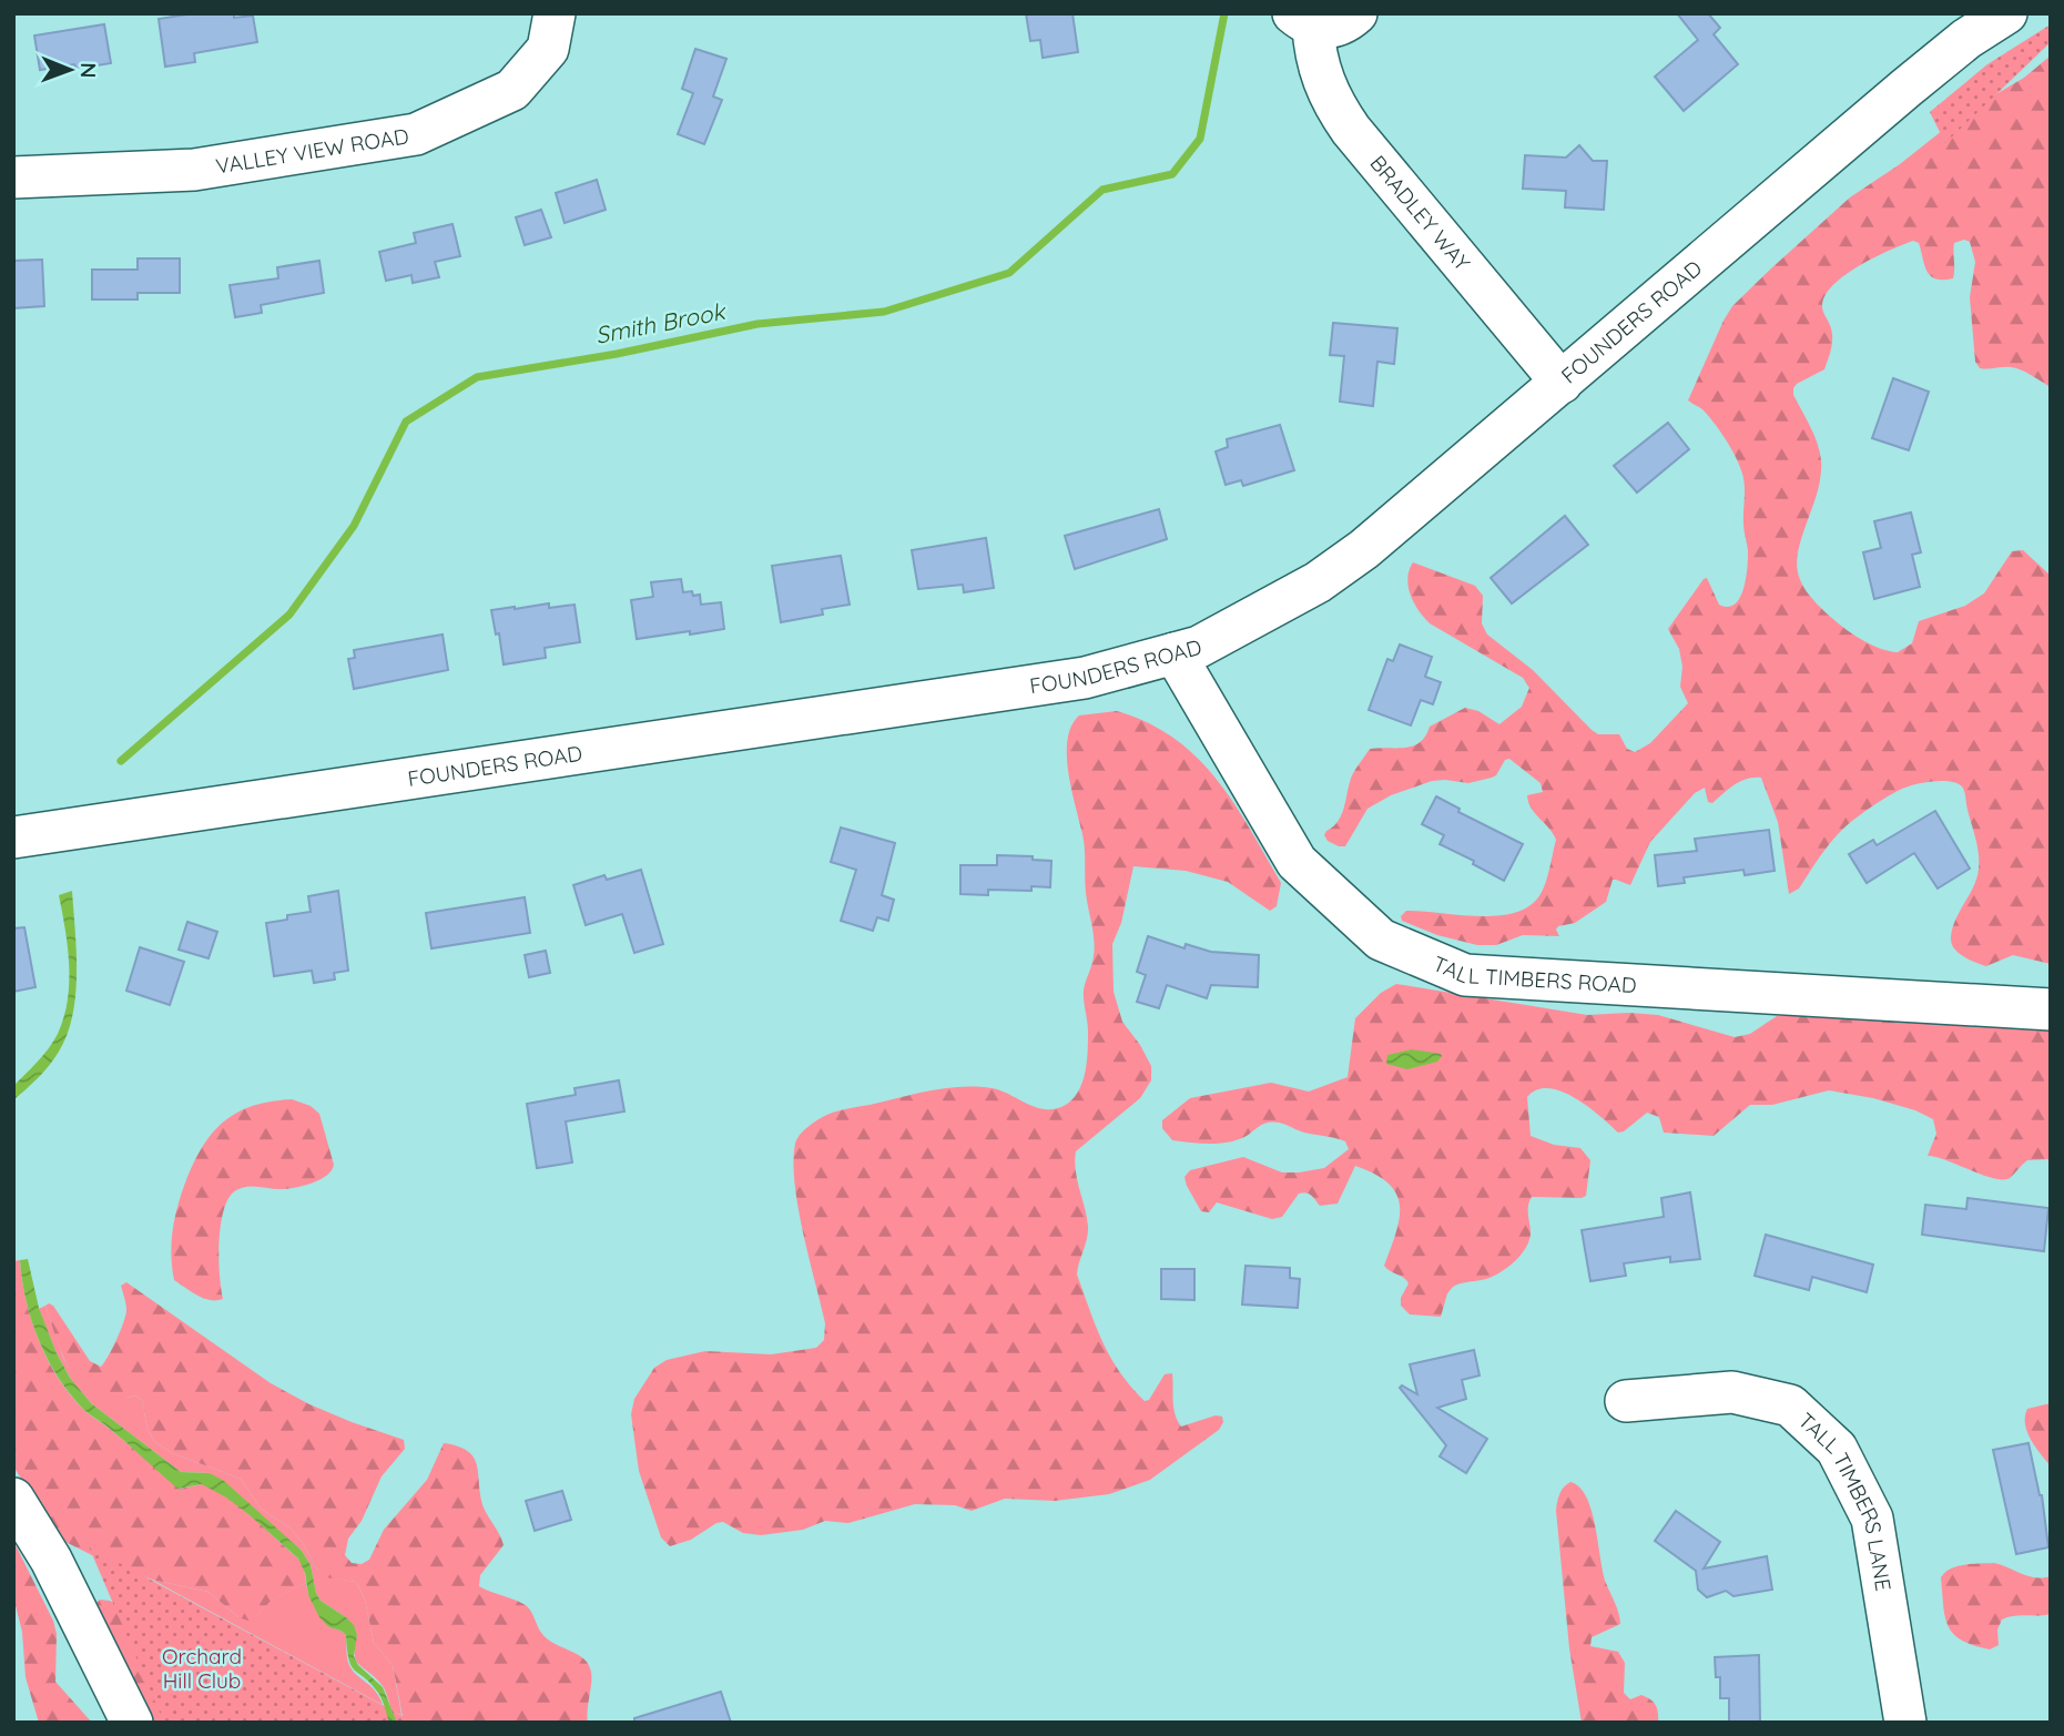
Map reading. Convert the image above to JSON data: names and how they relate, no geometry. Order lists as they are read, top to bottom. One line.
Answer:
{"streets":{"street":["VALLEY VIEW ROAD","BRADLEY WAY","FOUNDERS ROAD","TALL TIMBERS ROAD","TALL TIMBERS LANE"]},"crossings":[["BRADLEY WAY","FOUNDERS ROAD"],["FOUNDERS ROAD","TALL TIMBERS ROAD"]],"water":["Smith Brook"],"parks":["Orchard Hill Club"],"north":"right"}
